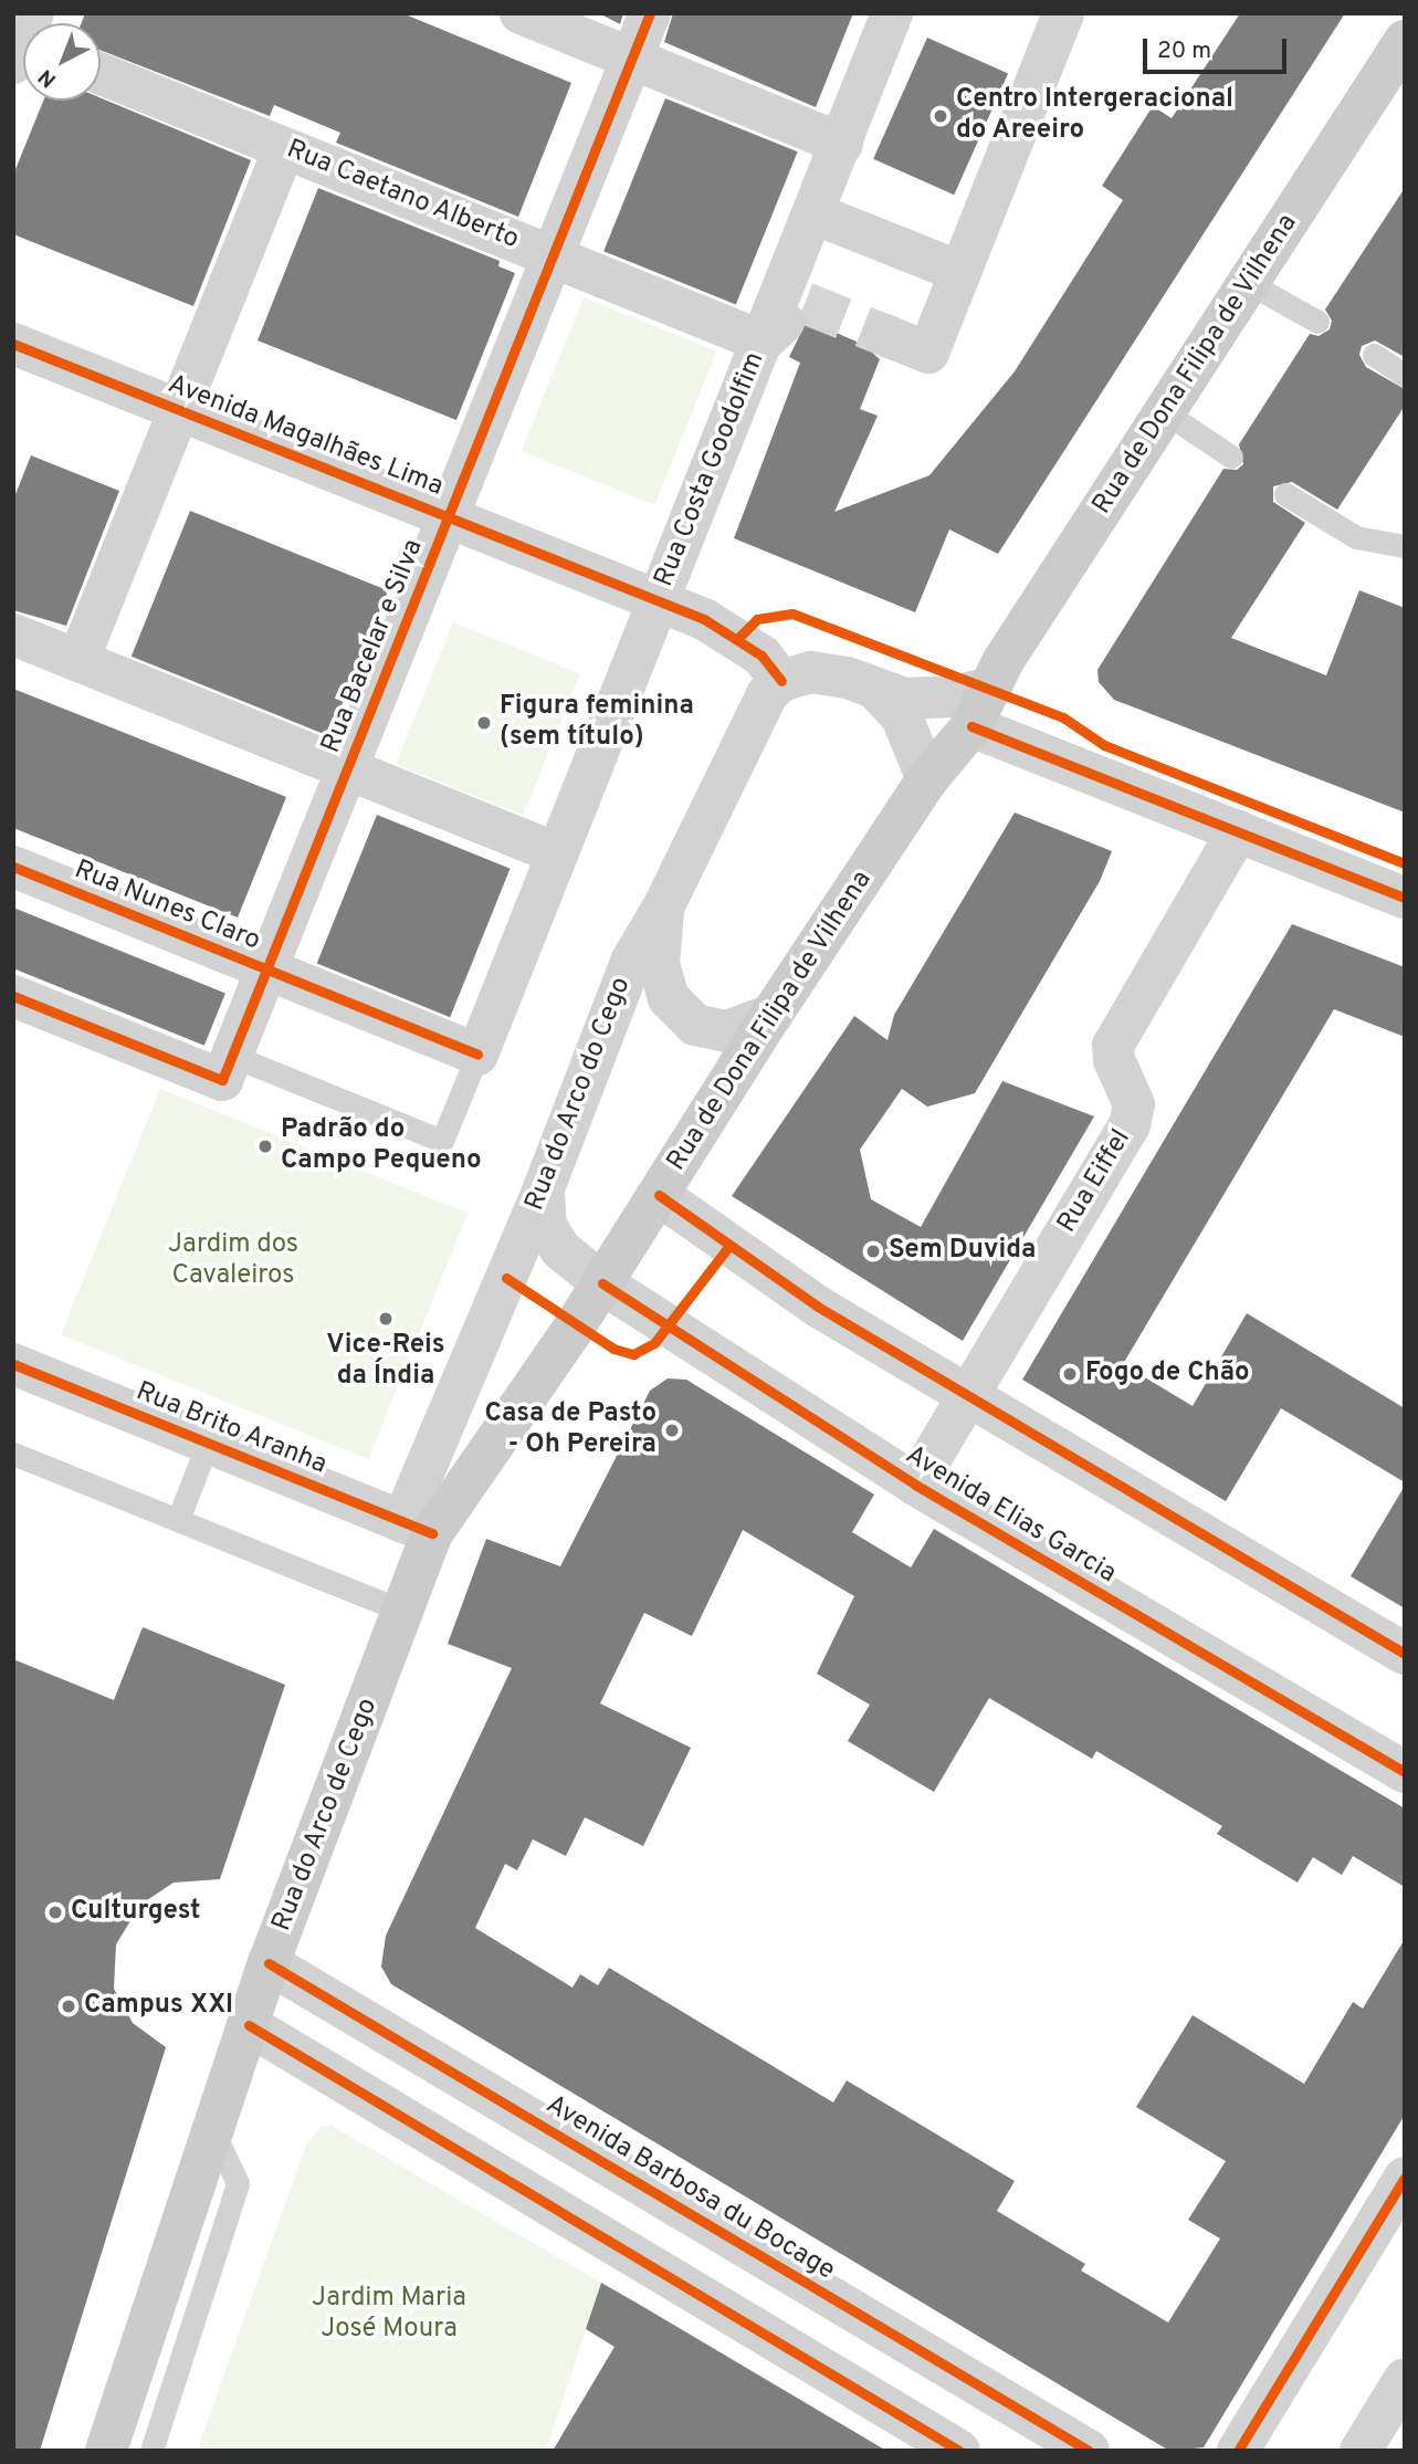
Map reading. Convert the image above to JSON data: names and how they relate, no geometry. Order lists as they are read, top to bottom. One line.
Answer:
{"streets":{"street":["Rua Caetano Alberto","Rua de Dona Filipa de Vilhena","Avenida Magalhães Lima","Rua Costa Goodolfim","Rua Bacelar e Silva","Rua Nunes Claro","Rua do Arco do Cego","Rua Eiffel","Rua Brito Aranha","Avenida Elias Garcia","Rua do Arco de Cego","Avenida Barbosa du Bocage"]},"crossings":[["Rua Caetano Alberto","Avenida Magalhães Lima"],["Rua Caetano Alberto","Rua Costa Goodolfim"],["Rua Caetano Alberto","Rua Bacelar e Silva"],["Rua de Dona Filipa de Vilhena","Rua do Arco do Cego"],["Rua de Dona Filipa de Vilhena","Rua Brito Aranha"],["Rua de Dona Filipa de Vilhena","Avenida Elias Garcia"],["Rua de Dona Filipa de Vilhena","Rua do Arco de Cego"],["Avenida Magalhães Lima","Rua Costa Goodolfim"],["Avenida Magalhães Lima","Rua Bacelar e Silva"],["Avenida Magalhães Lima","Rua do Arco do Cego"],["Rua Costa Goodolfim","Rua Nunes Claro"],["Rua Bacelar e Silva","Rua Nunes Claro"],["Rua do Arco do Cego","Rua Brito Aranha"],["Rua do Arco do Cego","Avenida Elias Garcia"],["Rua do Arco do Cego","Rua do Arco de Cego"],["Rua Eiffel","Avenida Elias Garcia"],["Rua Brito Aranha","Rua do Arco de Cego"],["Rua do Arco de Cego","Avenida Barbosa du Bocage"]],"parks":["Jardim dos Cavaleiros","Jardim Maria José Moura"],"places":["Centro Intergeracional do Areeiro","Figura feminina (sem título)","Padrão do Campo Pequeno","Sem Duvida","Vice-Reis da Índia","Fogo de Chão","Casa de Pasto - Oh Pereira","Culturgest","Campus XXI"],"scale_bar":"20 m","north":"bottom left"}
